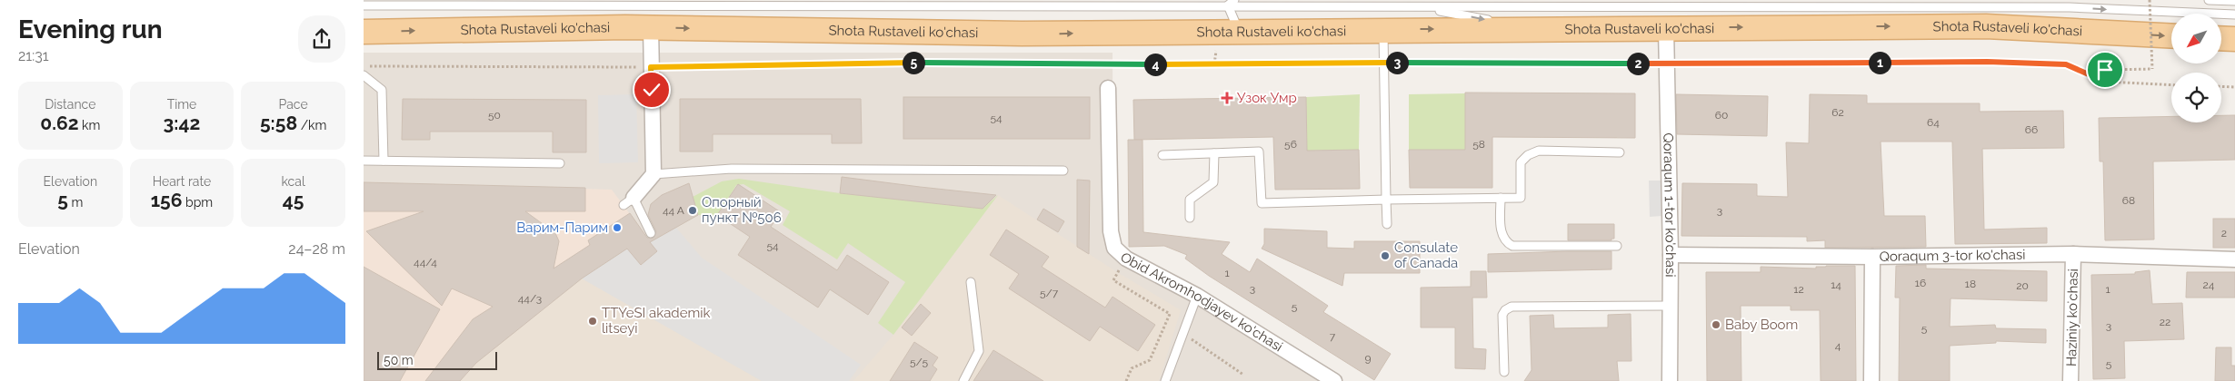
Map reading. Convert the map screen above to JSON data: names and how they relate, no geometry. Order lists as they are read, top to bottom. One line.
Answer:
{"streets":{"main road":["Shota Rustaveli ko'chasi"],"street":["Qoraqum 1-tor ko'chasi","Qoraqum 3-tor ko'chasi","Obid Akromhodjayev ko'chasi","Haziniy koʻchasi"]},"crossings":[["Shota Rustaveli ko'chasi","Qoraqum 1-tor ko'chasi"],["Qoraqum 1-tor ko'chasi","Qoraqum 3-tor ko'chasi"],["Qoraqum 3-tor ko'chasi","Haziniy koʻchasi"]],"one_way":["Shota Rustaveli ko'chasi"],"places":{"health":["Узок Умр"],"other":["Опорный пункт №506","Варим-Парим","Consulate of Canada","TTYeSI akademik litseyi","Baby Boom"]},"house_numbers":["62","50","60","54","64","66","56","58","68","44 А","3","2","54","44/4","1","16","18","14","24","20","3","12","1","5/7","44/3","5","22","3","5","7","4","9","5/5","5"],"scale_bar":"50 m","north":"bottom left","page":{"heading":["Evening run","21:31"],"pins":["1","3","5","2","4"],"stats":[["Distance","0.62 km"],["Time","3:42"],["Pace","5:58 /km"],["Elevation","5 m"],["Heart rate","156 bpm"],["kcal","45"]],"chart":["Elevation","24–28 m"],"scale":"50 m"}}
